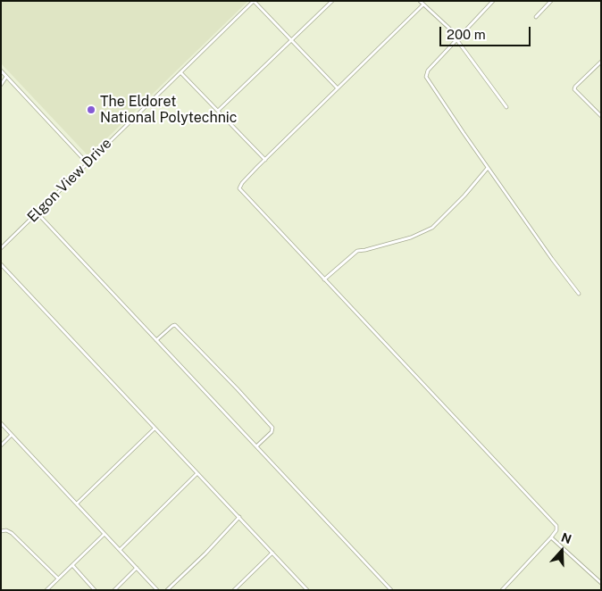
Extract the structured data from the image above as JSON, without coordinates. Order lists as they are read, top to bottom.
{
  "streets": {
    "street": ["Elgon View Drive"]
  },
  "places": ["The Eldoret National Polytechnic"],
  "scale_bar": "200 m",
  "north": "top"
}
